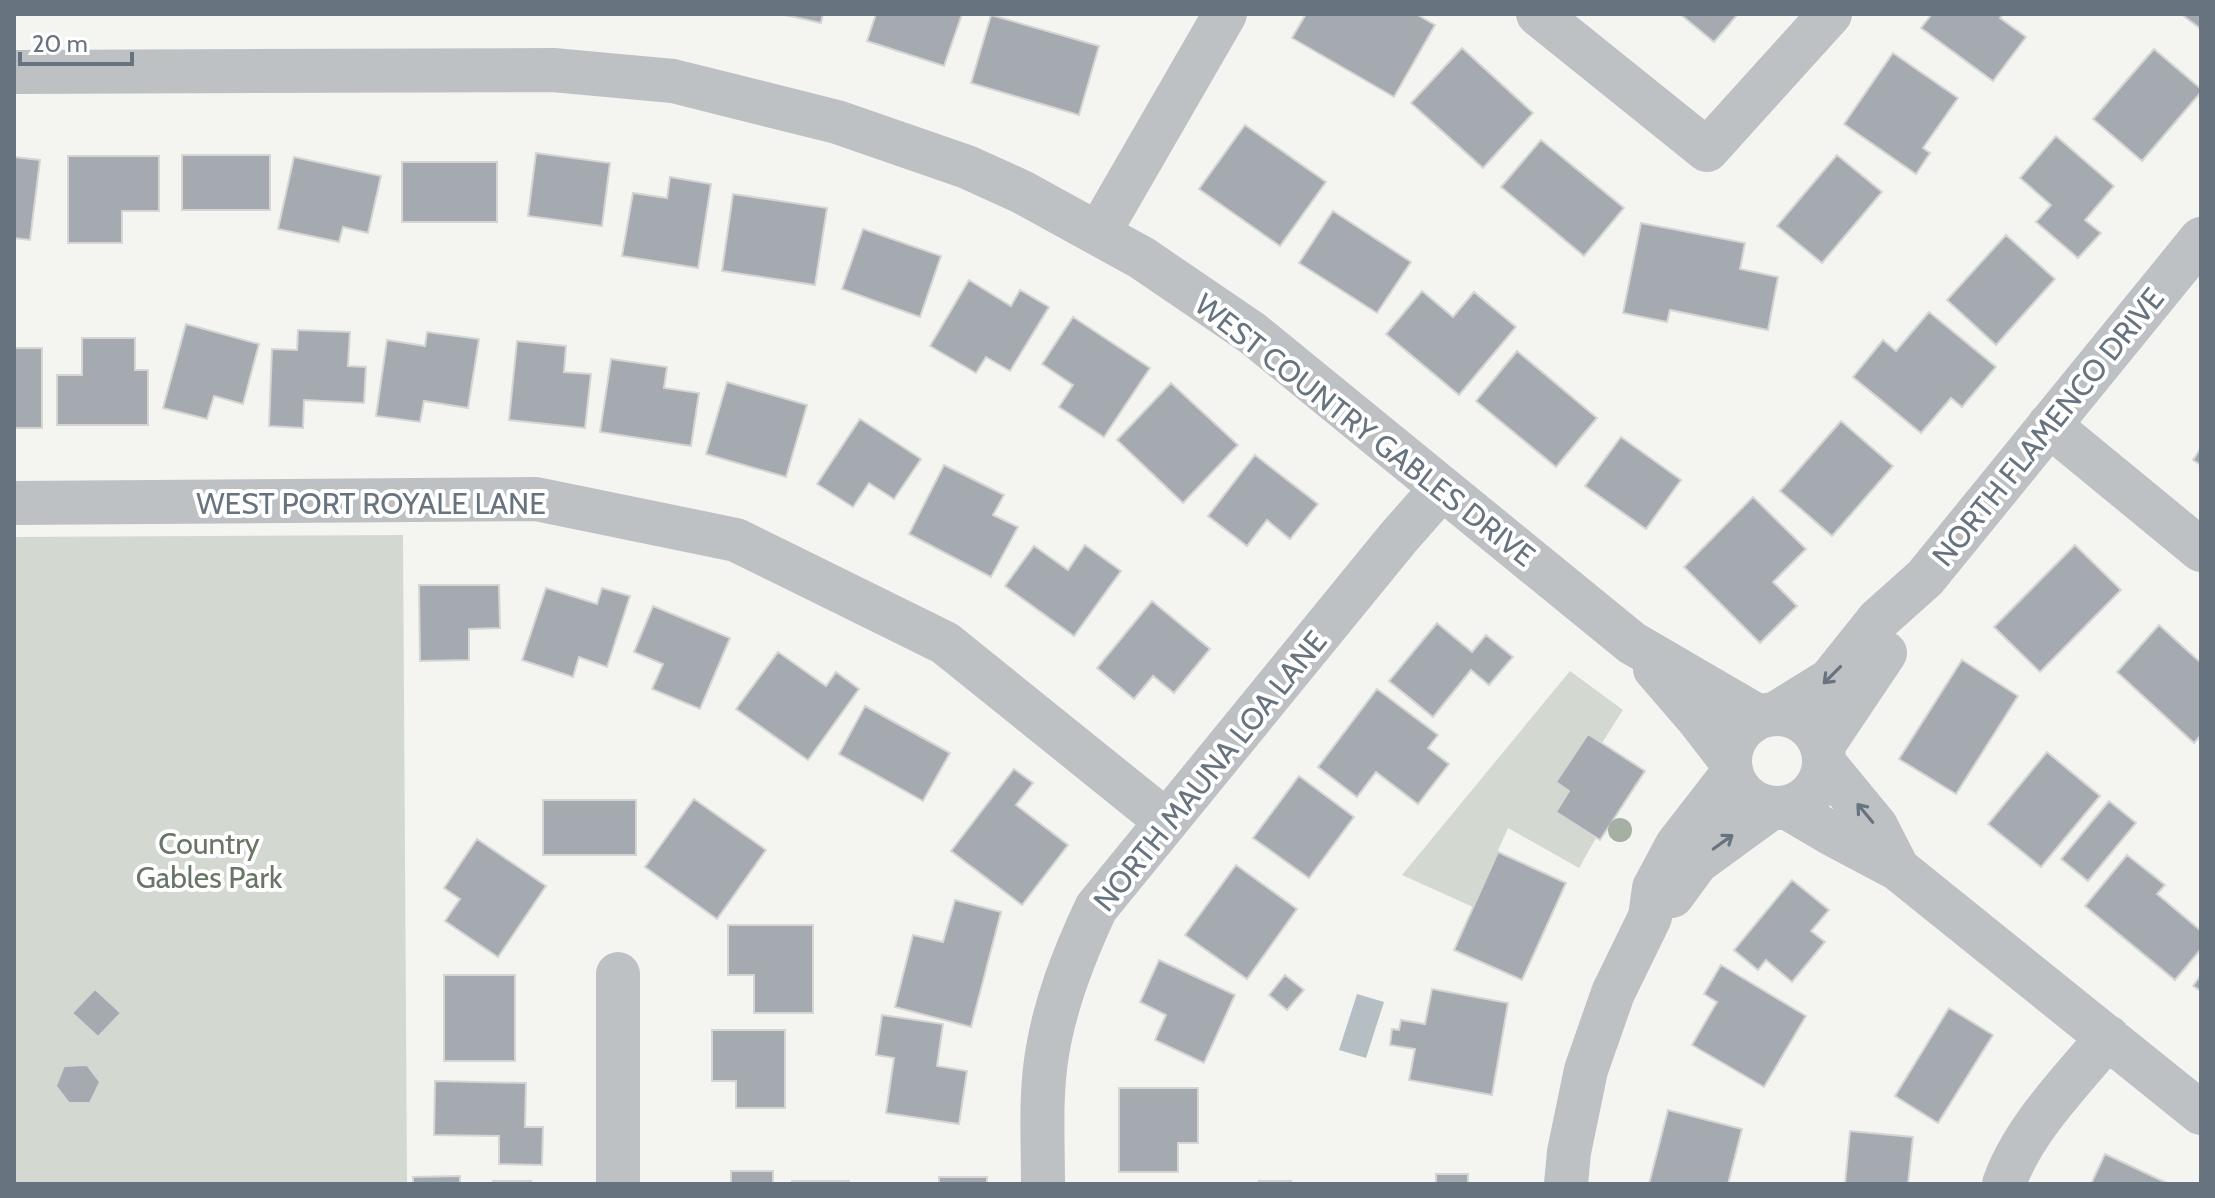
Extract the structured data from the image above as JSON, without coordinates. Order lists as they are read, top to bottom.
{
  "streets": {
    "street": [
      "NORTH FLAMENCO DRIVE",
      "WEST COUNTRY GABLES DRIVE",
      "WEST PORT ROYALE LANE",
      "NORTH MAUNA LOA LANE"
    ]
  },
  "crossings": [
    ["NORTH FLAMENCO DRIVE", "WEST COUNTRY GABLES DRIVE"],
    ["WEST COUNTRY GABLES DRIVE", "NORTH MAUNA LOA LANE"],
    ["WEST PORT ROYALE LANE", "NORTH MAUNA LOA LANE"]
  ],
  "parks": ["Country Gables Park"],
  "scale_bar": "20 m"
}
